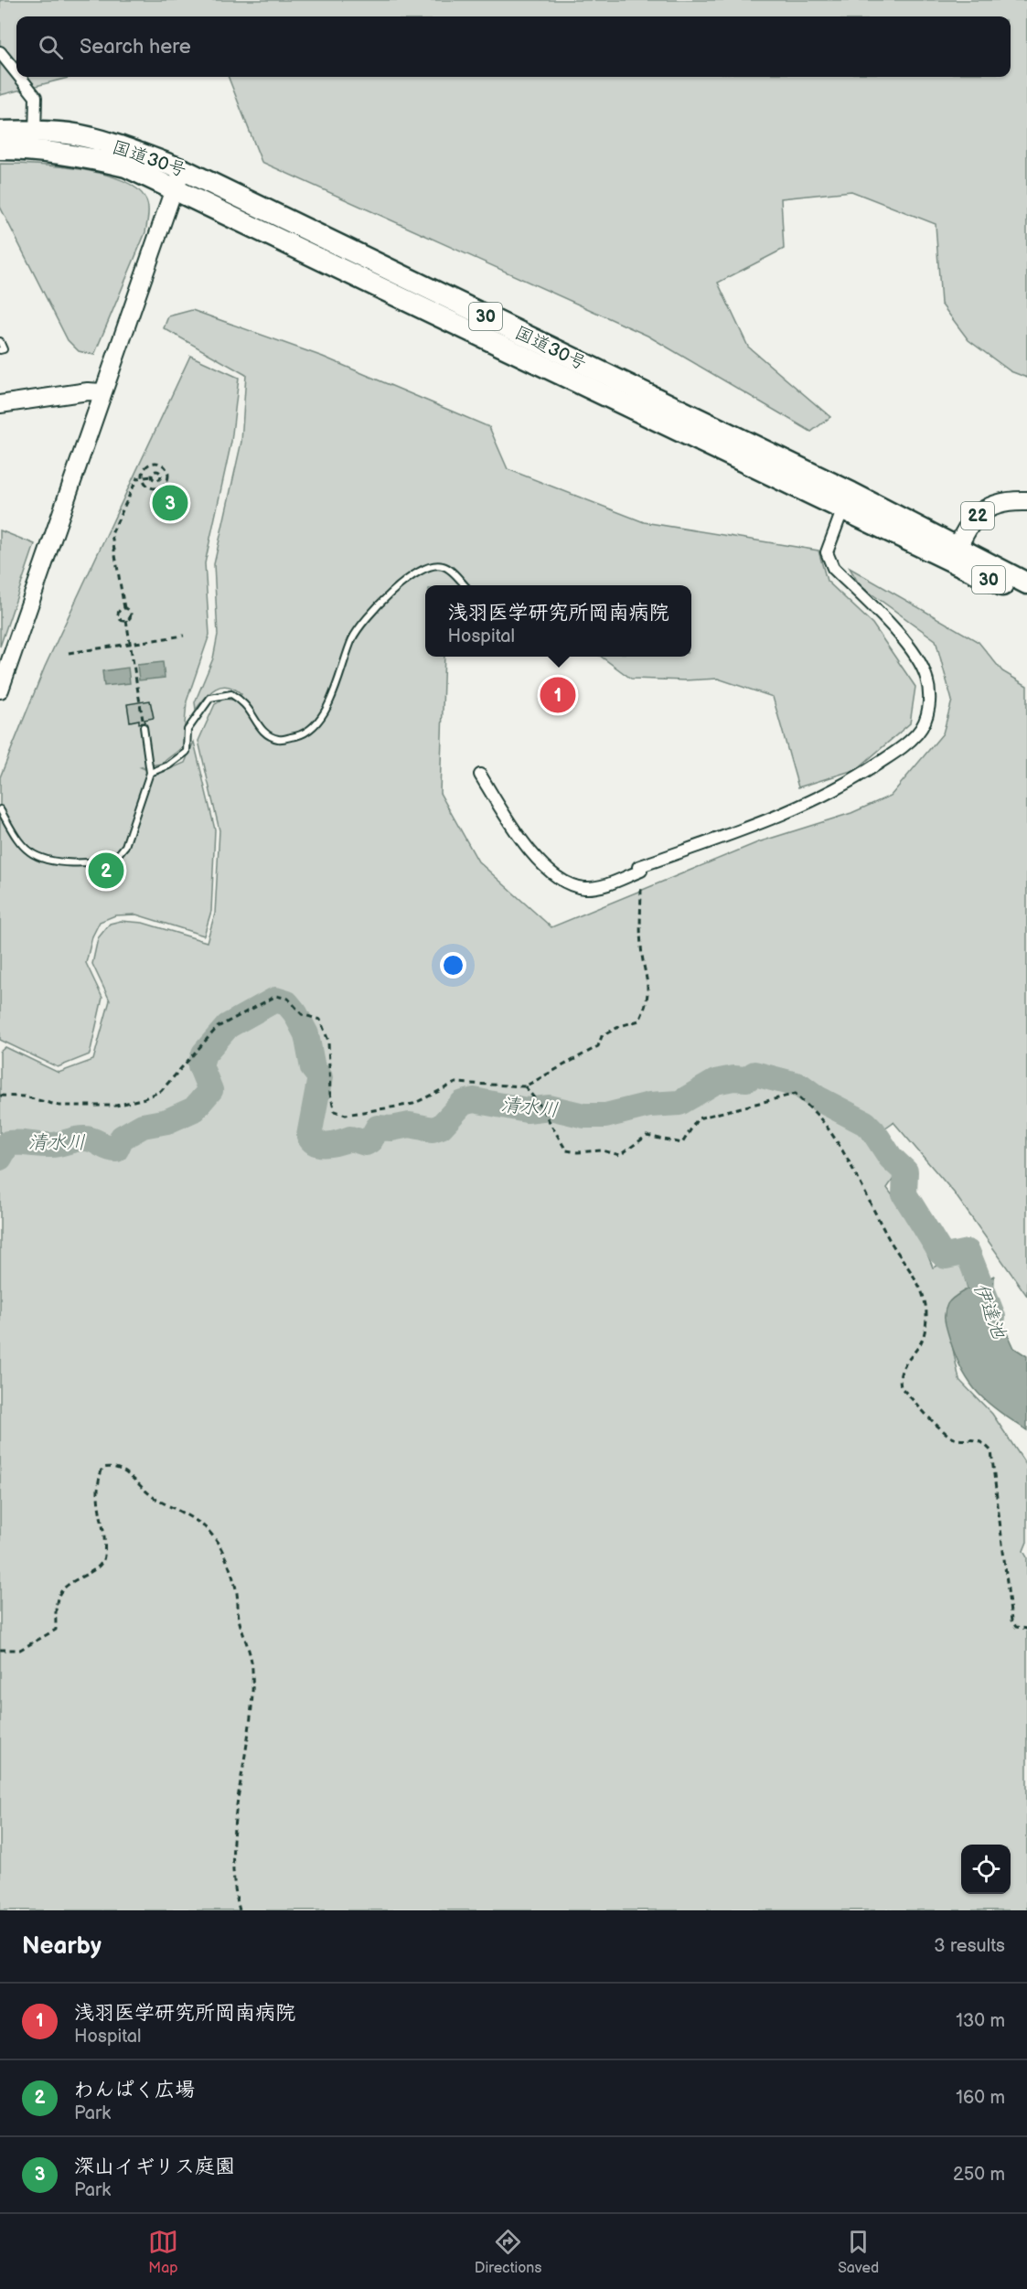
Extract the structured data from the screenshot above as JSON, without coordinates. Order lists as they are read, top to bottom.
{
  "streets": {
    "highway": ["国道30号", "30"],
    "main road": ["22"]
  },
  "crossings": [
    ["国道30号", "22"]
  ],
  "water": ["清水川", "伊達池"],
  "page": {
    "search": "Search here",
    "pins": ["3", "1", "2"],
    "popup": ["浅羽医学研究所岡南病院", "Hospital"],
    "heading": ["Nearby", "3 results"],
    "list": [
      {
        "mark": "1",
        "name": "浅羽医学研究所岡南病院",
        "note": "Hospital",
        "value": "130 m"
      },
      {
        "mark": "2",
        "name": "わんぱく広場",
        "note": "Park",
        "value": "160 m"
      },
      {
        "mark": "3",
        "name": "深山イギリス庭園",
        "note": "Park",
        "value": "250 m"
      }
    ],
    "nav": ["Map", "Directions", "Saved"]
  }
}
